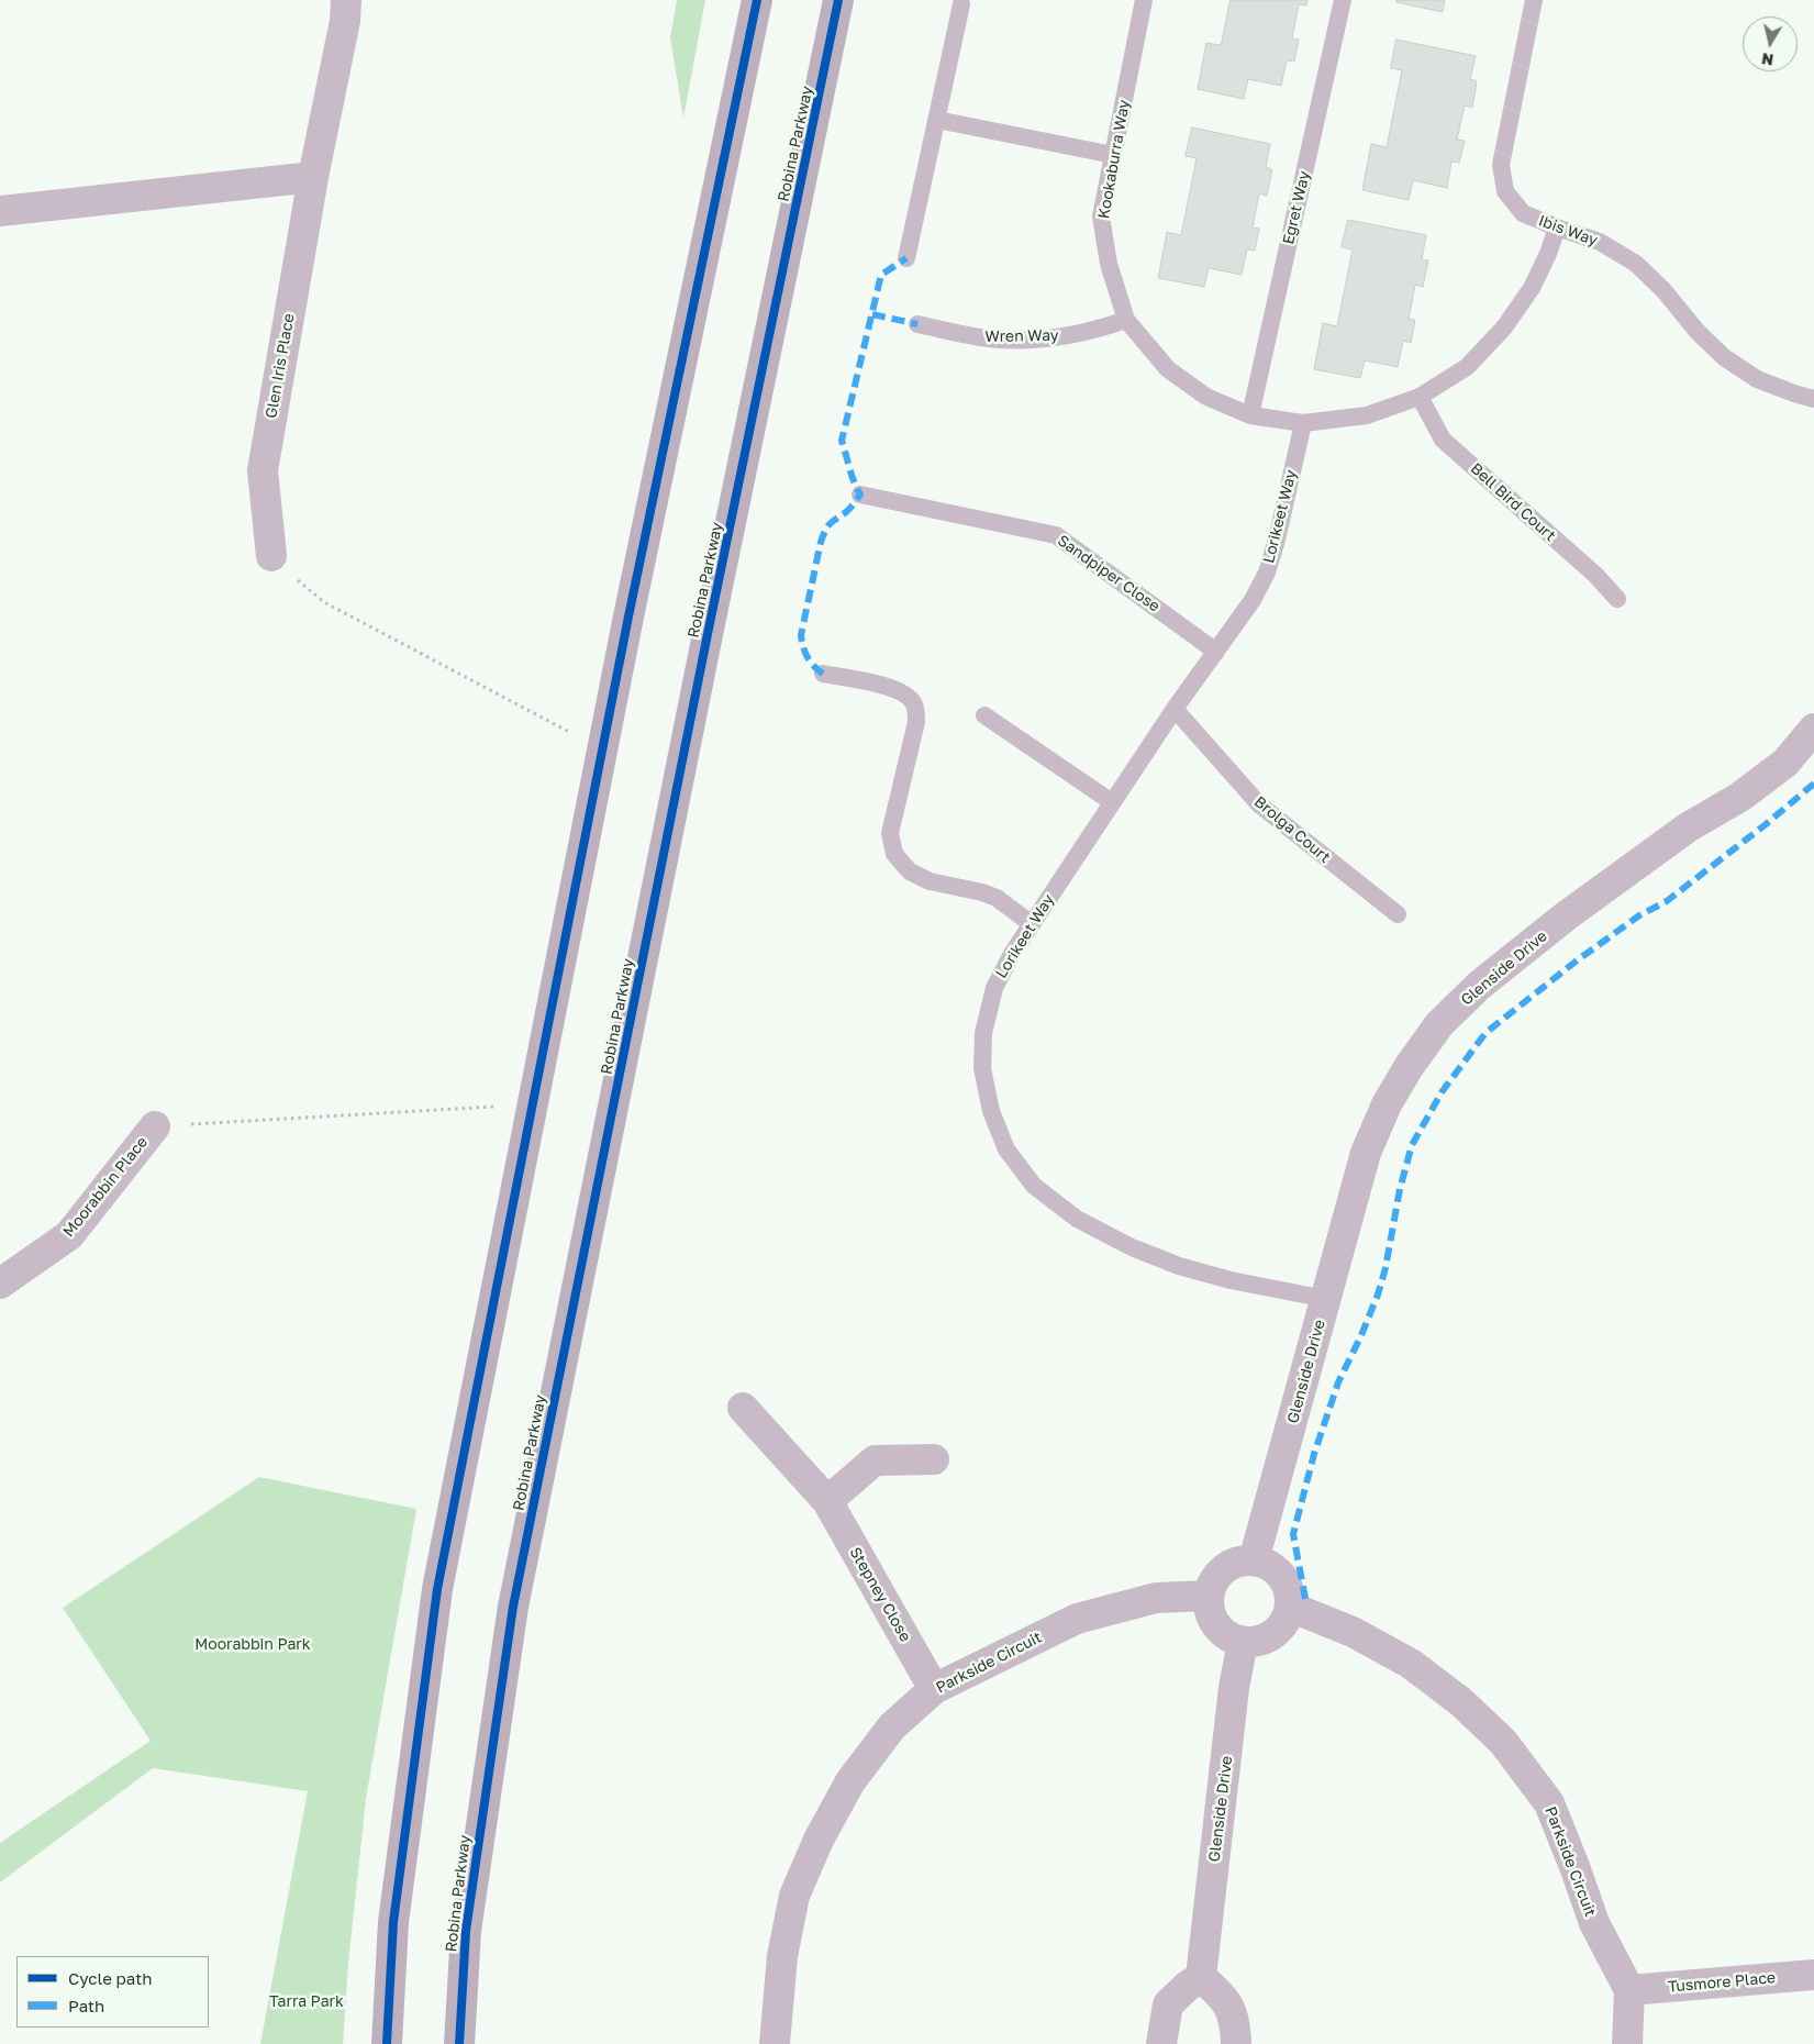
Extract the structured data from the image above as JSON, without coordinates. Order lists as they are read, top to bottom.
{
  "streets": {
    "main road": ["Robina Parkway"],
    "street": [
      "Glen Iris Place",
      "Glenside Drive",
      "Moorabbin Place",
      "Stepney Close",
      "Parkside Circuit",
      "Tusmore Place"
    ],
    "lane": [
      "Kookaburra Way",
      "Egret Way",
      "Ibis Way",
      "Wren Way",
      "Bell Bird Court",
      "Lorikeet Way",
      "Sandpiper Close",
      "Brolga Court"
    ]
  },
  "crossings": [
    ["Kookaburra Way", "Egret Way"],
    ["Kookaburra Way", "Ibis Way"],
    ["Kookaburra Way", "Wren Way"],
    ["Kookaburra Way", "Bell Bird Court"],
    ["Kookaburra Way", "Lorikeet Way"],
    ["Lorikeet Way", "Sandpiper Close"],
    ["Lorikeet Way", "Brolga Court"],
    ["Lorikeet Way", "Glenside Drive"],
    ["Glenside Drive", "Parkside Circuit"],
    ["Stepney Close", "Parkside Circuit"],
    ["Parkside Circuit", "Tusmore Place"]
  ],
  "parks": ["Moorabbin Park", "Tarra Park"],
  "legend": ["Cycle path", "Path"],
  "north": "bottom"
}
